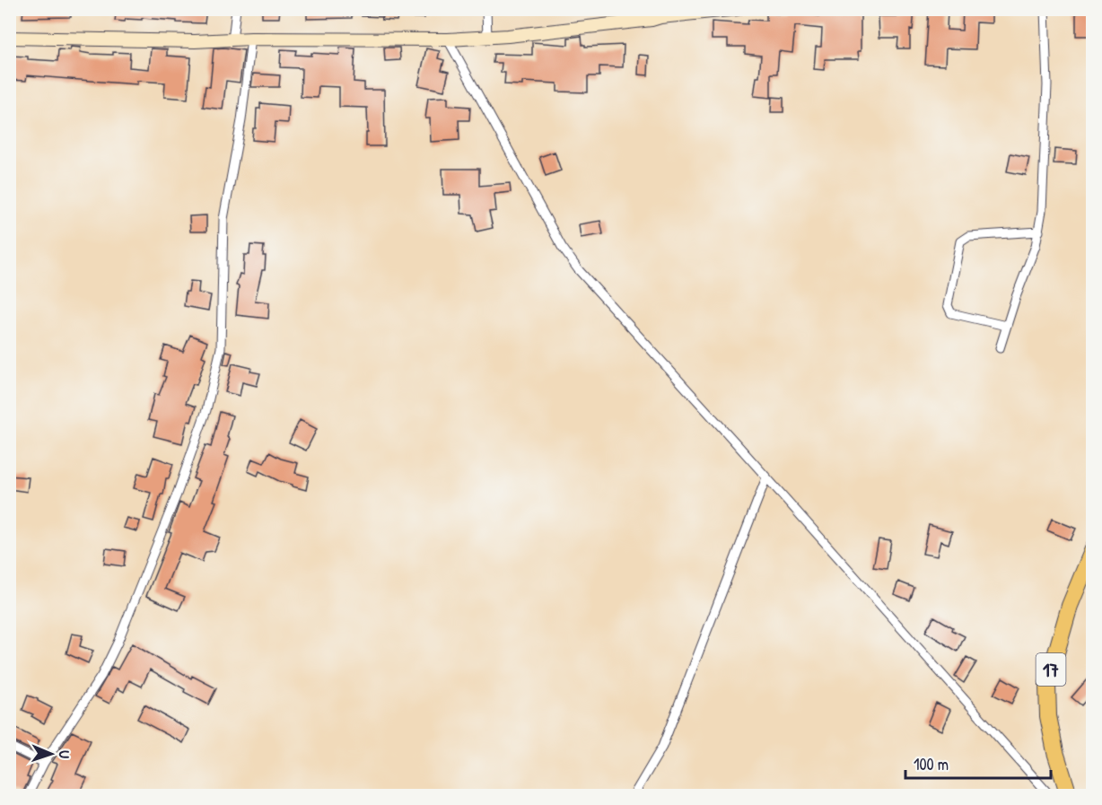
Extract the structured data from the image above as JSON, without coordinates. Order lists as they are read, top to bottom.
{
  "streets": {
    "highway": ["17"]
  },
  "scale_bar": "100 m",
  "north": "right"
}
